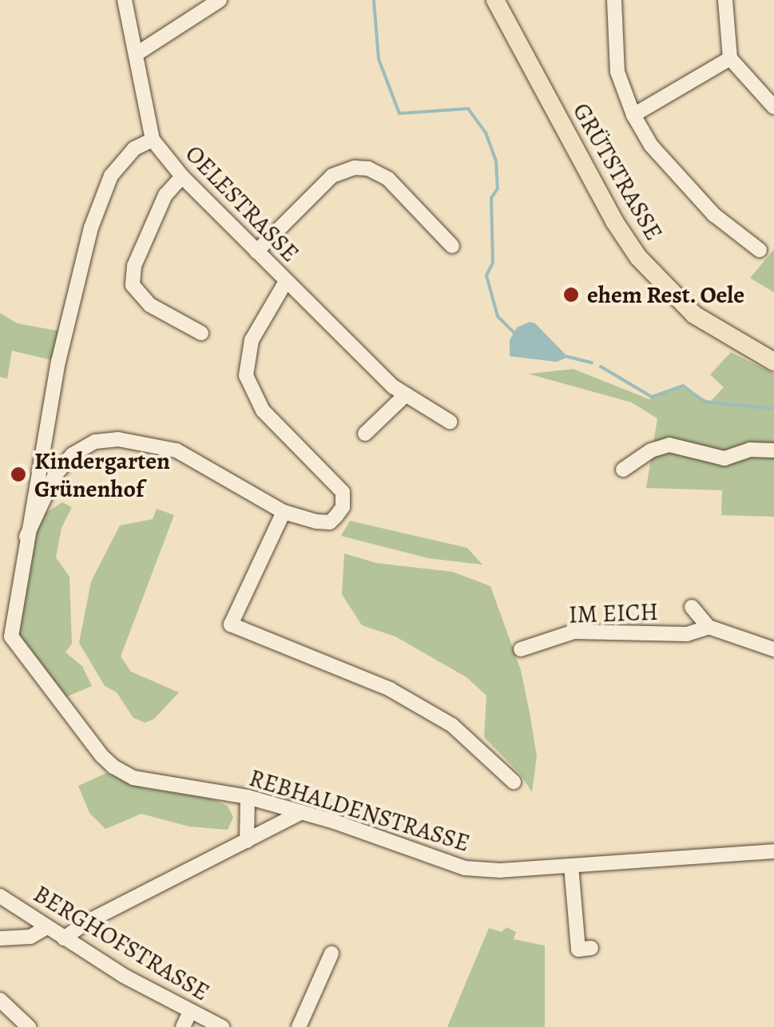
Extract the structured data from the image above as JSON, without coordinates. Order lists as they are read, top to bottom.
{
  "streets": {
    "main road": ["GRÜTSTRASSE"],
    "street": [
      "OELESTRASSE",
      "IM EICH",
      "REBHALDENSTRASSE",
      "BERGHOFSTRASSE"
    ]
  },
  "places": ["ehem Rest. Oele", "Kindergarten Grünenhof"]
}
